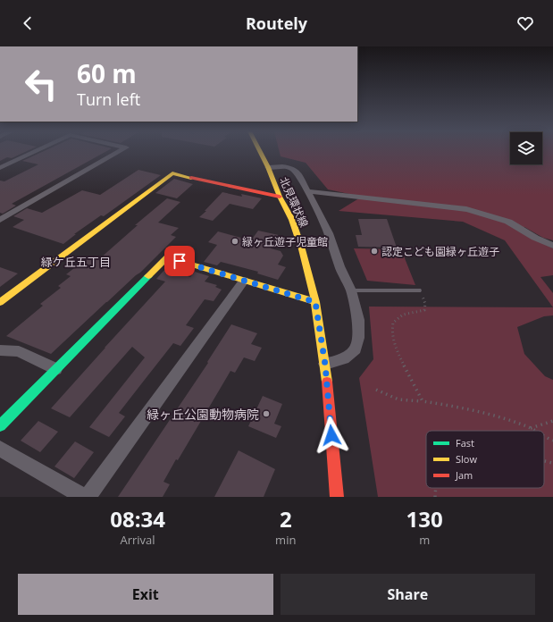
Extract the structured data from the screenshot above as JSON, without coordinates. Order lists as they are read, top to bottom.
{
  "streets": {
    "street": ["北見環状線"]
  },
  "districts": ["緑ケ丘五丁目"],
  "places": ["緑ヶ丘遊子児童館", "認定こども園緑ヶ丘遊子", "緑ヶ丘公園動物病院"],
  "legend": ["Fast", "Slow", "Jam"],
  "page": {
    "header": "Routely",
    "turn": ["60 m", "Turn left"],
    "eta": [
      "08:34",
      "Arrival",
      "2",
      "min",
      "130",
      "m"
    ],
    "buttons": ["Exit", "Share"]
  }
}
